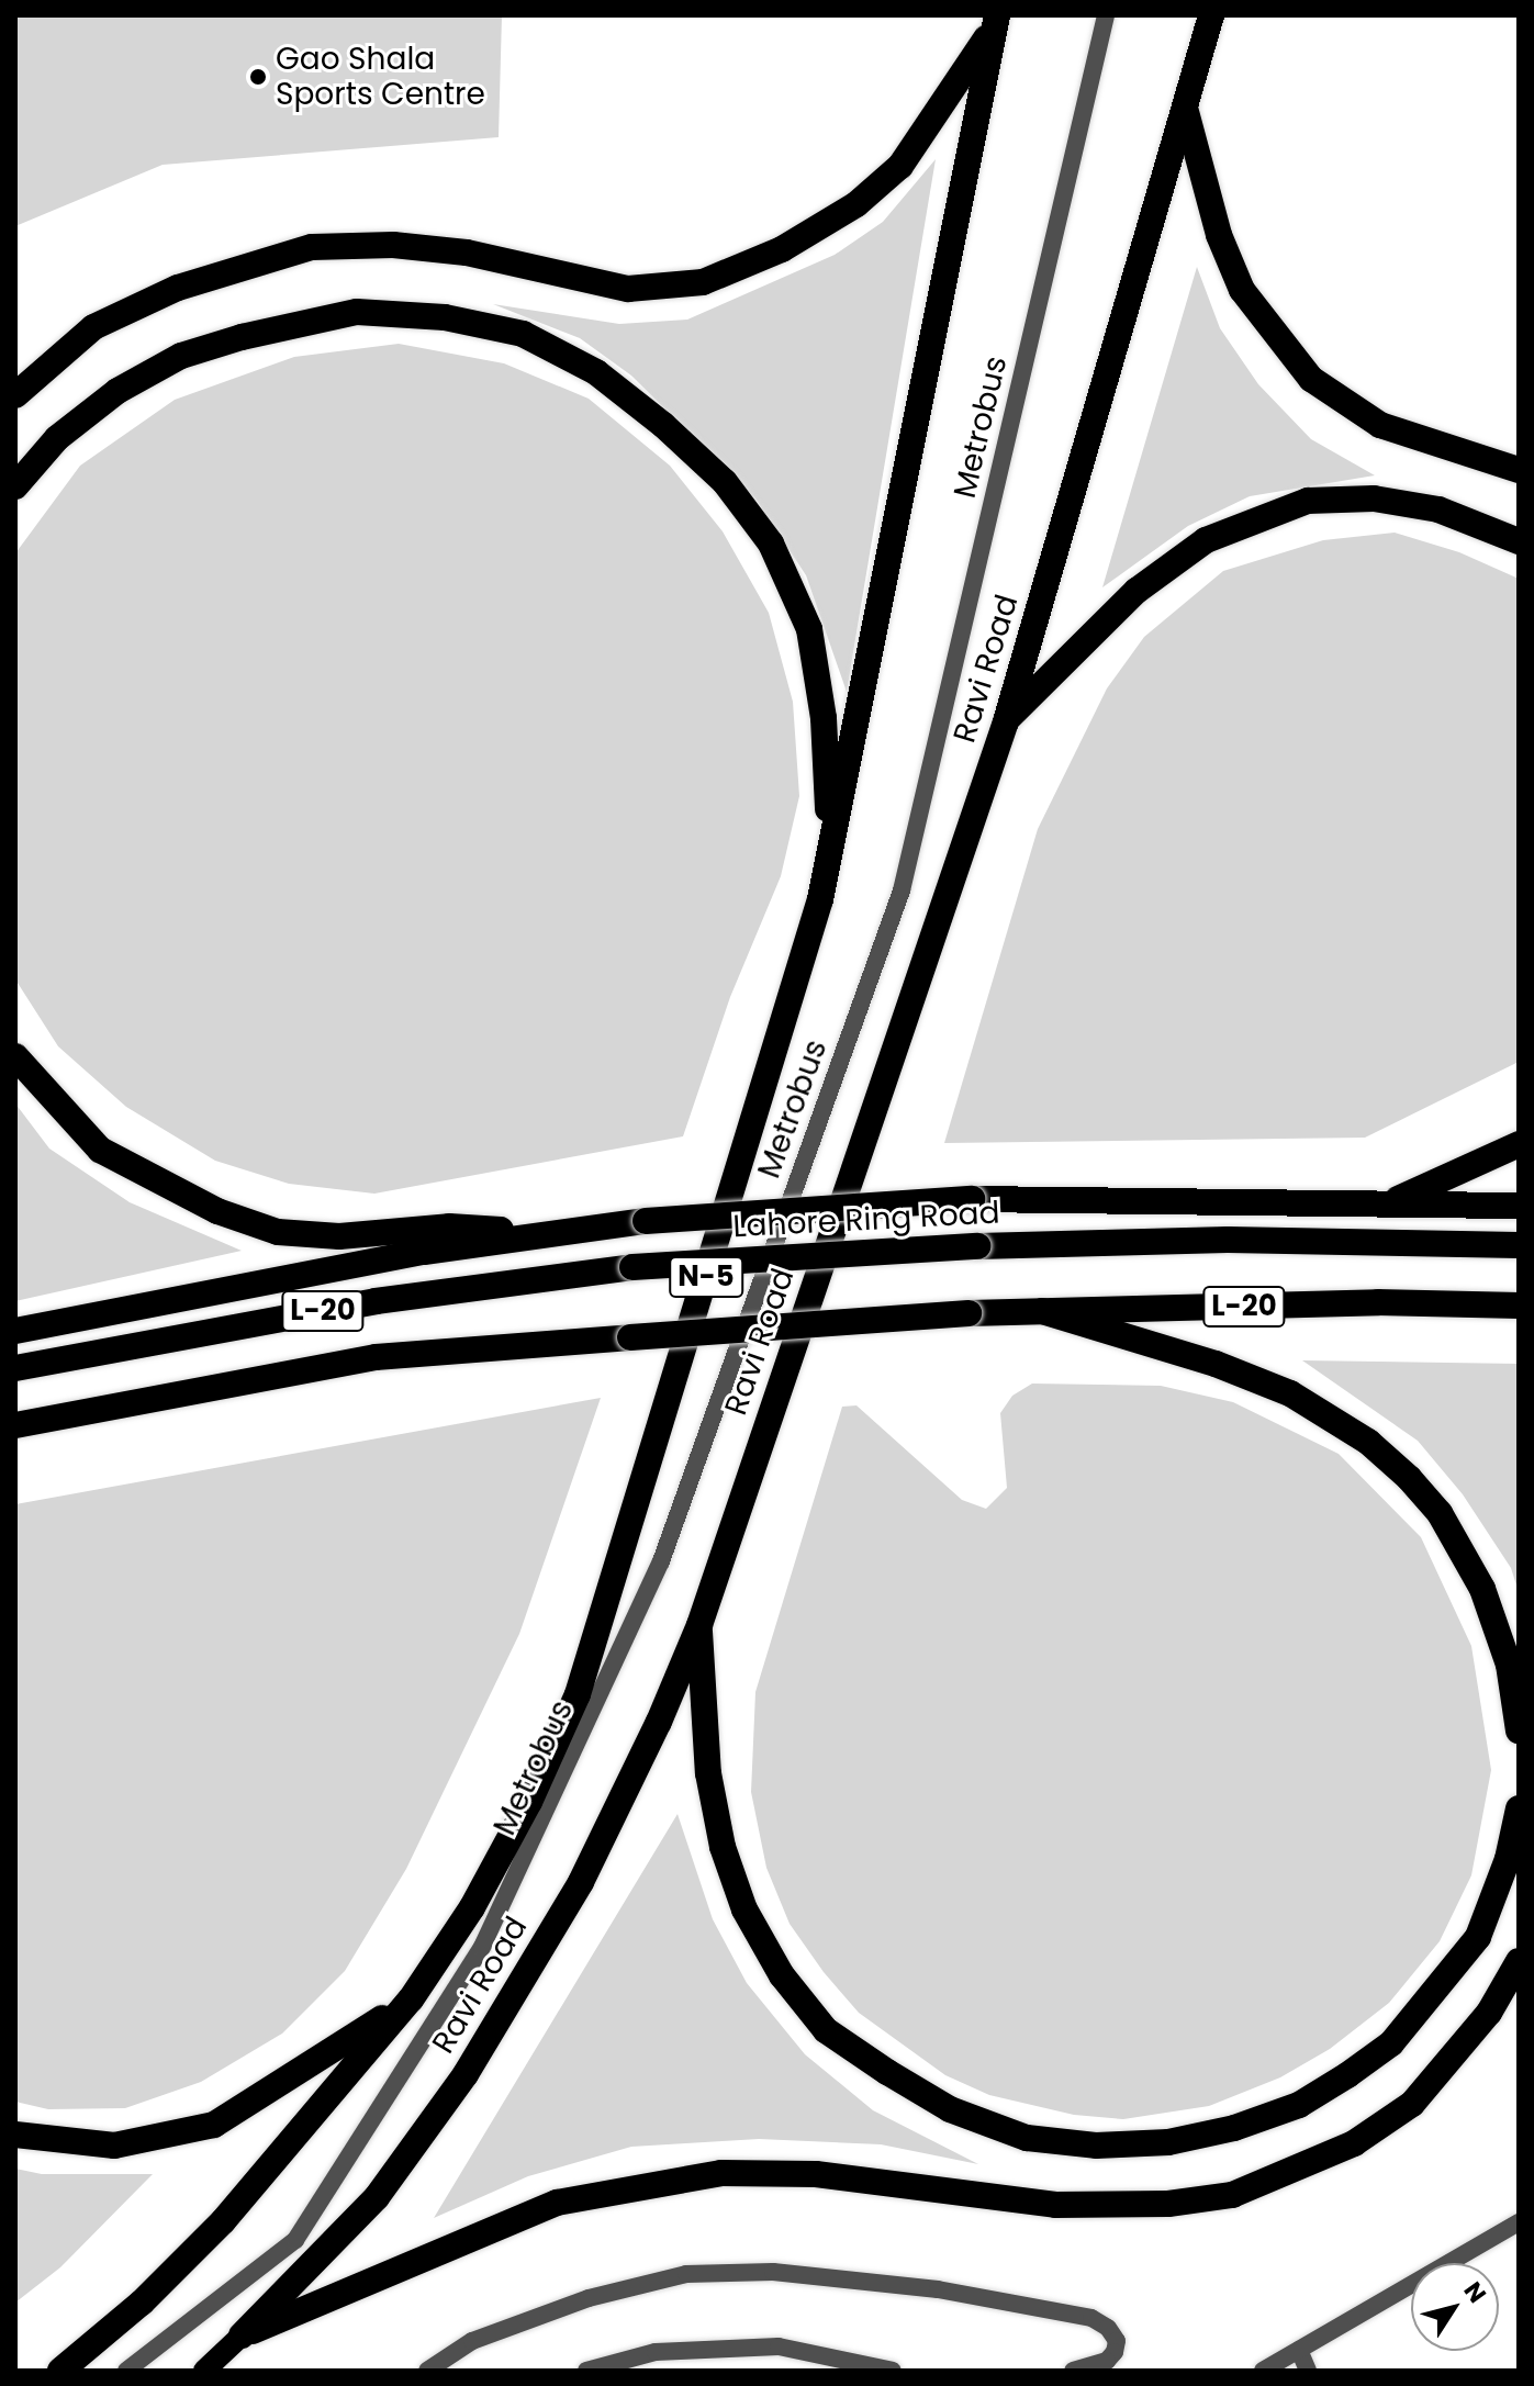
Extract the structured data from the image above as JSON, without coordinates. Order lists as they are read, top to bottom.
{
  "streets": {
    "highway": [
      "Ravi Road",
      "Lahore Ring Road",
      "N-5",
      "L-20"
    ],
    "street": ["Metrobus"]
  },
  "places": ["Gao Shala Sports Centre"],
  "north": "top right"
}
